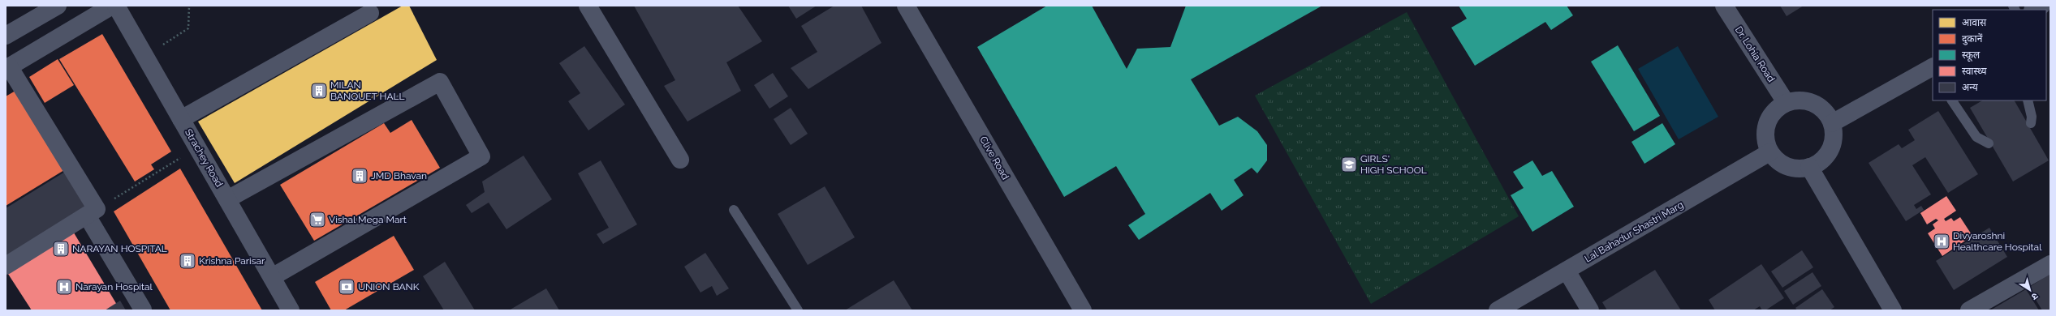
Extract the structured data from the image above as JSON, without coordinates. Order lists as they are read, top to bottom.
{
  "streets": {
    "street": [
      "Dr. Lohia Road",
      "Strachey Road",
      "Clive Road",
      "Lal Bahadur Shastri Marg"
    ]
  },
  "crossings": [
    ["Dr. Lohia Road", "Lal Bahadur Shastri Marg"]
  ],
  "places": {
    "building": [
      "MILAN BANQUET HALL",
      "JMD Bhavan",
      "NARAYAN HOSPITAL",
      "Krishna Parisar"
    ],
    "school or university": ["GIRLS' HIGH SCHOOL"],
    "supermarket": ["Vishal Mega Mart"],
    "hospital": ["Divyaroshni Healthcare Hospital", "Narayan Hospital"],
    "bank": ["UNION BANK"]
  },
  "legend": [
    "आवास",
    "दुकानें",
    "स्कूल",
    "स्वास्थ्य",
    "अन्य"
  ],
  "north": "bottom right"
}
